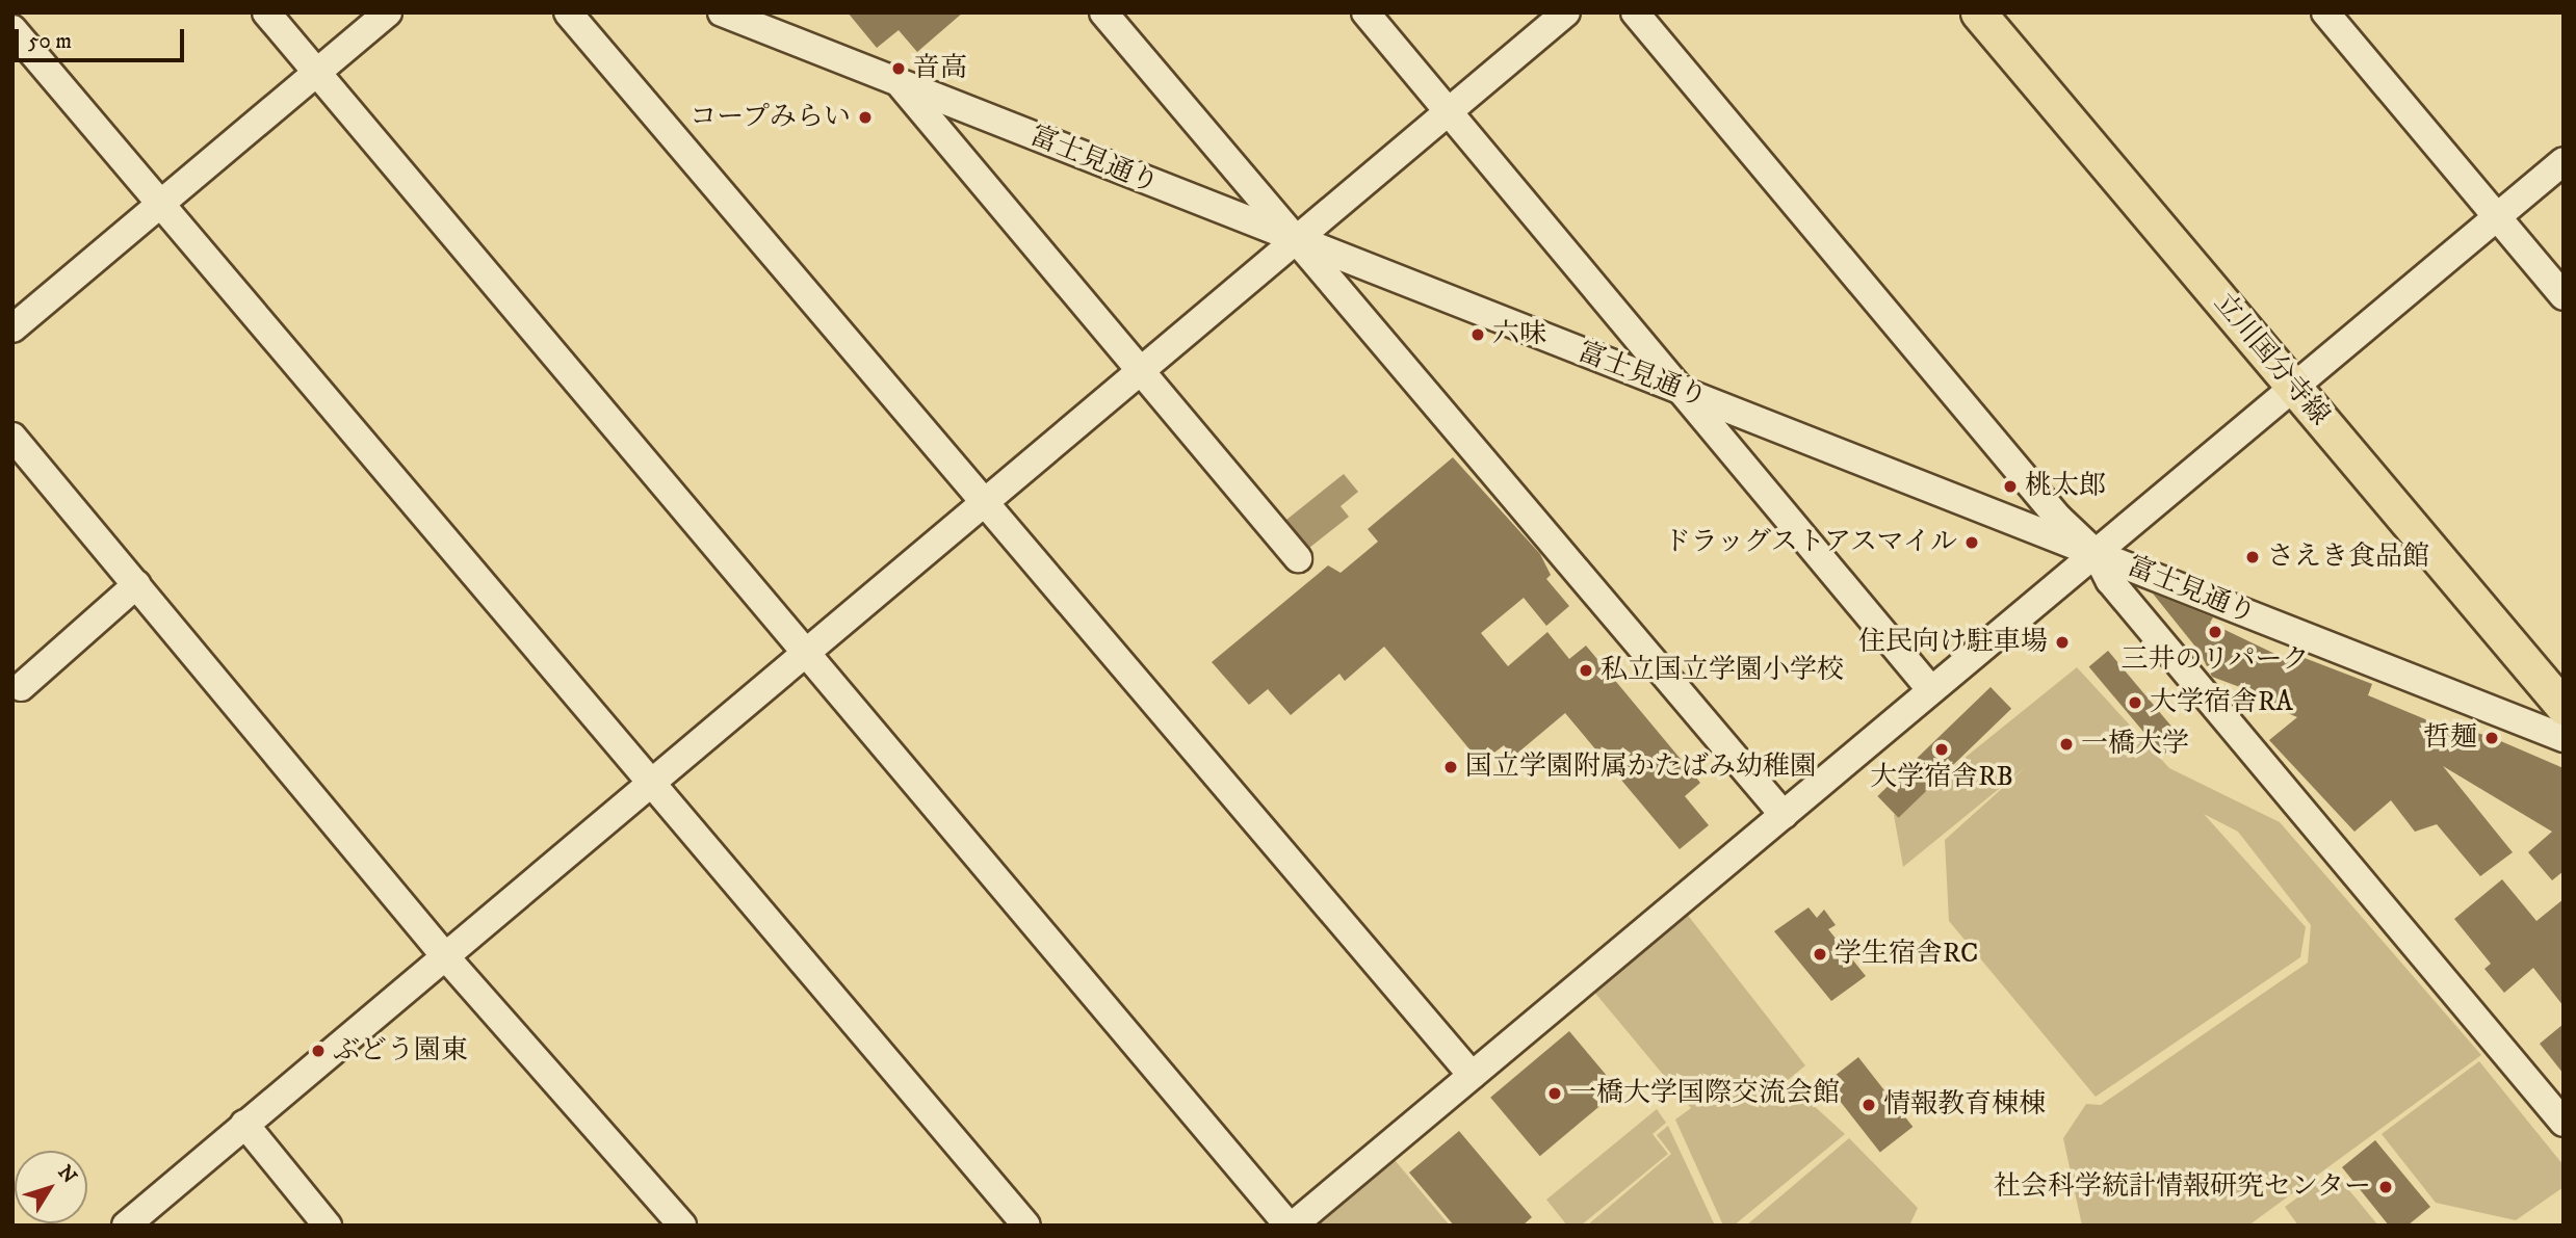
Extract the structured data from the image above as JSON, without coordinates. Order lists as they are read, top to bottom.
{
  "streets": {
    "main road": ["立川国分寺線"],
    "street": ["富士見通り"]
  },
  "places": [
    "音高",
    "コープみらい",
    "六味",
    "桃太郎",
    "ドラッグストアスマイル",
    "さえき食品館",
    "三井のリパーク",
    "住民向け駐車場",
    "私立国立学園小学校",
    "大学宿舎RA",
    "哲麺",
    "一橋大学",
    "大学宿舎RB",
    "国立学園附属かたばみ幼稚園",
    "学生宿舎RC",
    "ぶどう園東",
    "一橋大学国際交流会館",
    "情報教育棟棟",
    "社会科学統計情報研究センター"
  ],
  "scale_bar": "50 m",
  "north": "top right"
}
